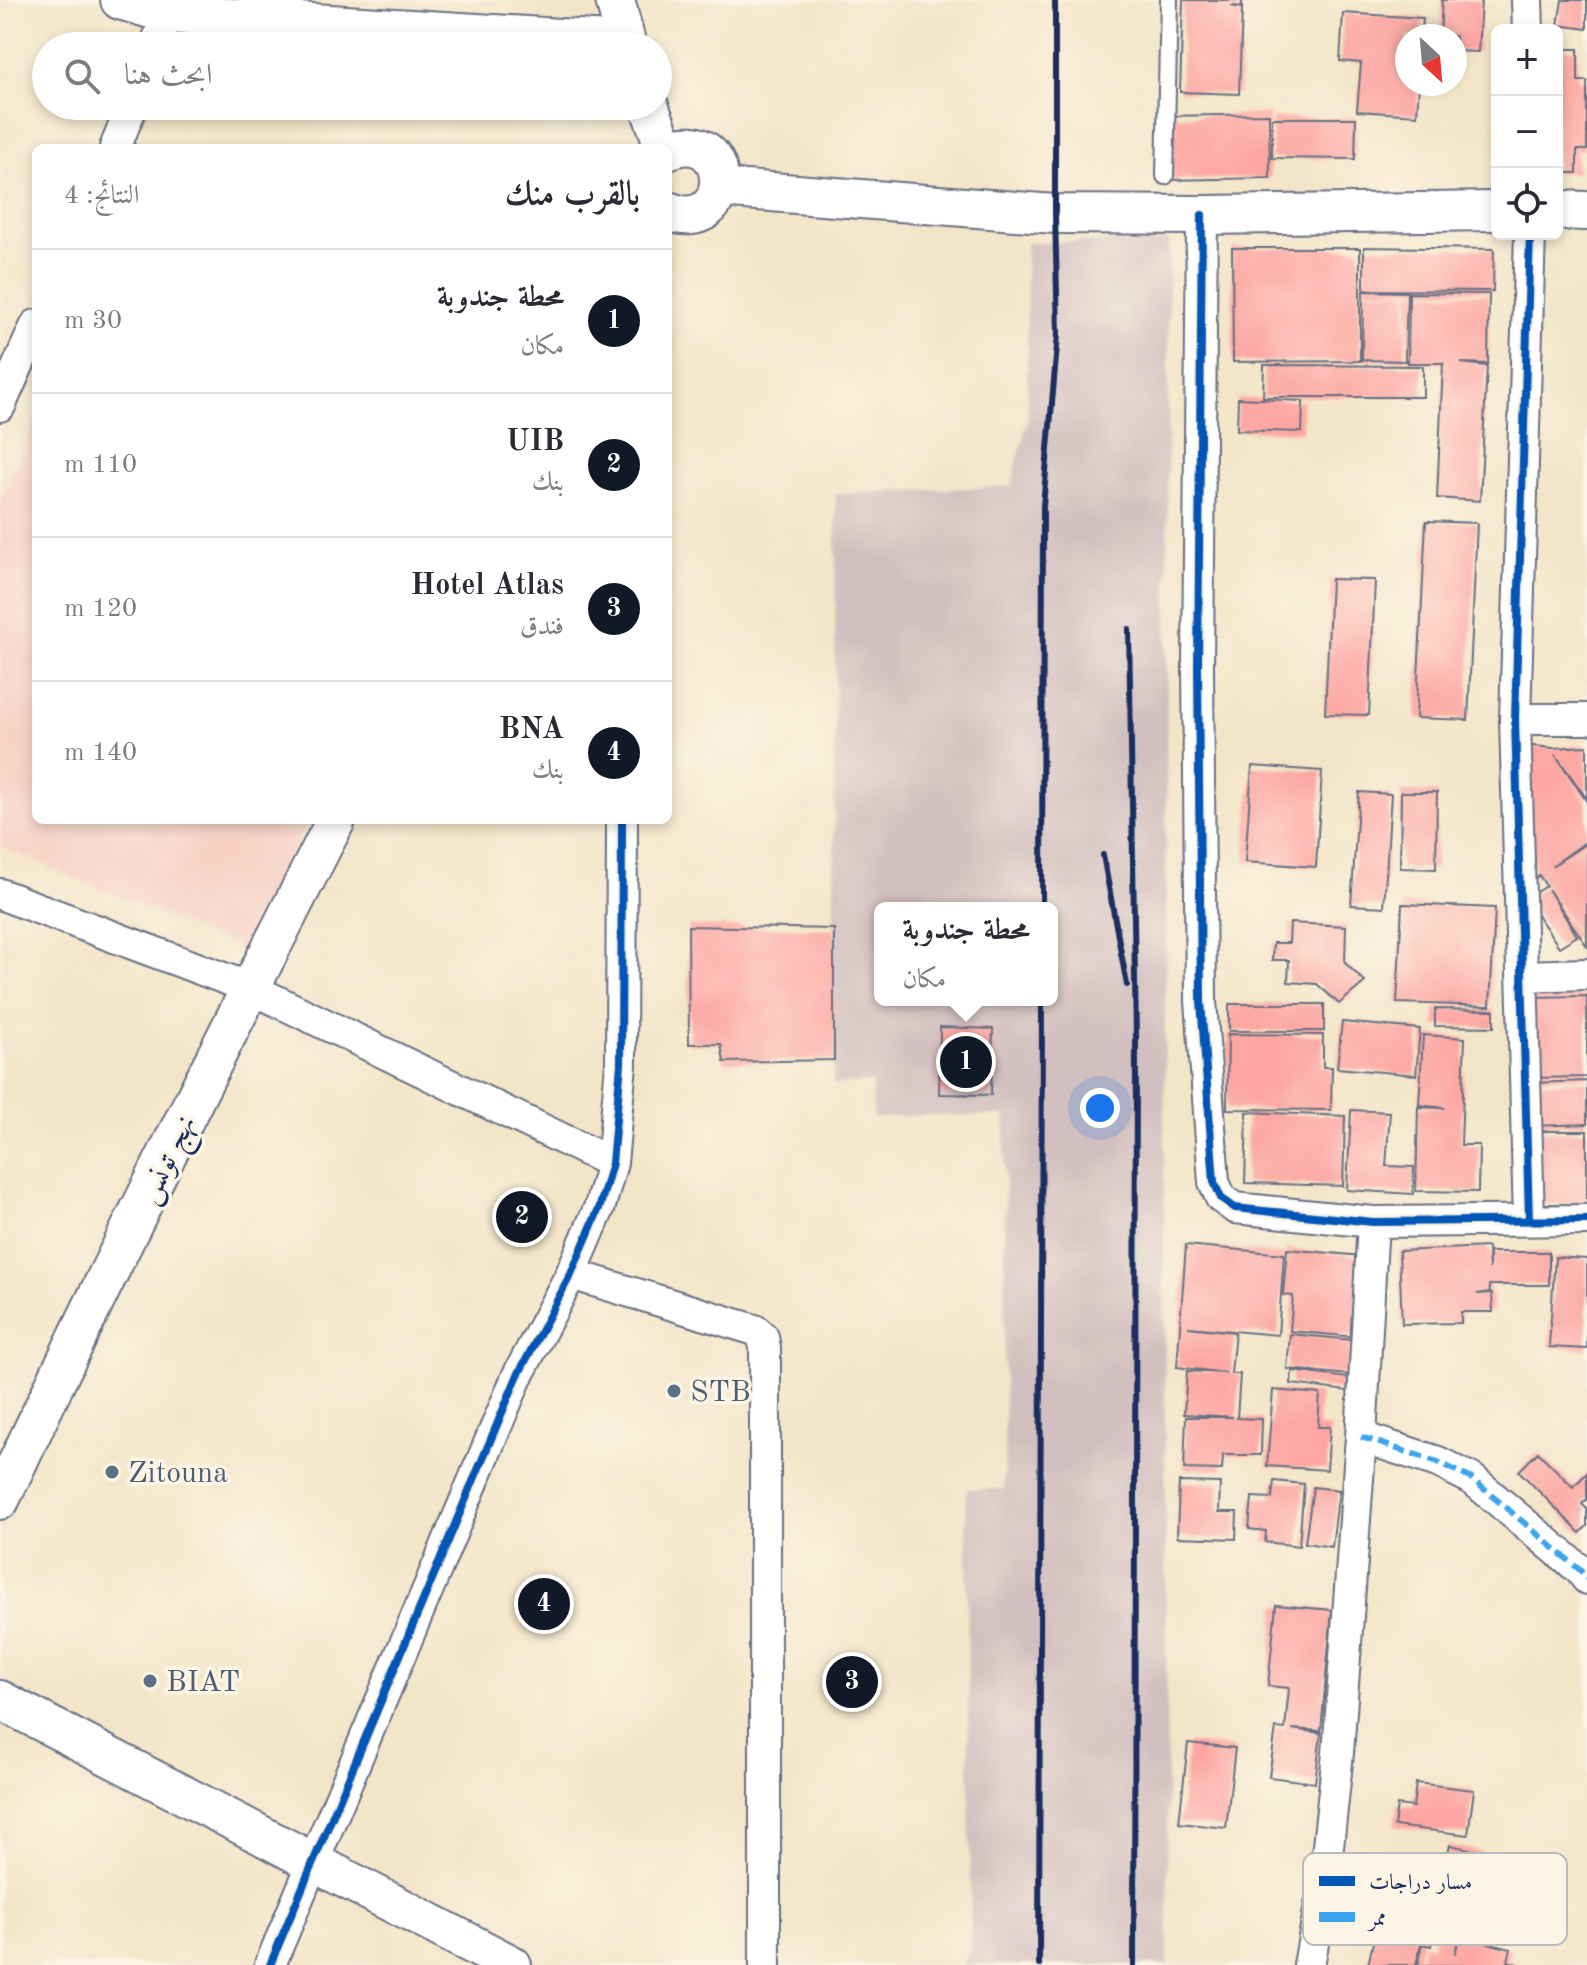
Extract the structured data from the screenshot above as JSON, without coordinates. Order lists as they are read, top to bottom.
{
  "streets": {
    "street": ["نهج تونس"]
  },
  "places": ["STB", "Zitouna", "BIAT"],
  "legend": ["مسار دراجات", "ممر"],
  "north": "bottom right",
  "page": {
    "map_buttons": ["+", "−"],
    "search": "ابحث هنا",
    "heading": ["بالقرب منك", "النتائج: 4"],
    "list": [
      {
        "mark": "1",
        "name": "محطة جندوبة",
        "note": "مكان",
        "value": "30 m"
      },
      {
        "mark": "2",
        "name": "UIB",
        "note": "بنك",
        "value": "110 m"
      },
      {
        "mark": "3",
        "name": "Hotel Atlas",
        "note": "فندق",
        "value": "120 m"
      },
      {
        "mark": "4",
        "name": "BNA",
        "note": "بنك",
        "value": "140 m"
      }
    ],
    "popup": ["محطة جندوبة", "مكان"],
    "pins": [
      "1",
      "2",
      "4",
      "3"
    ]
  }
}
